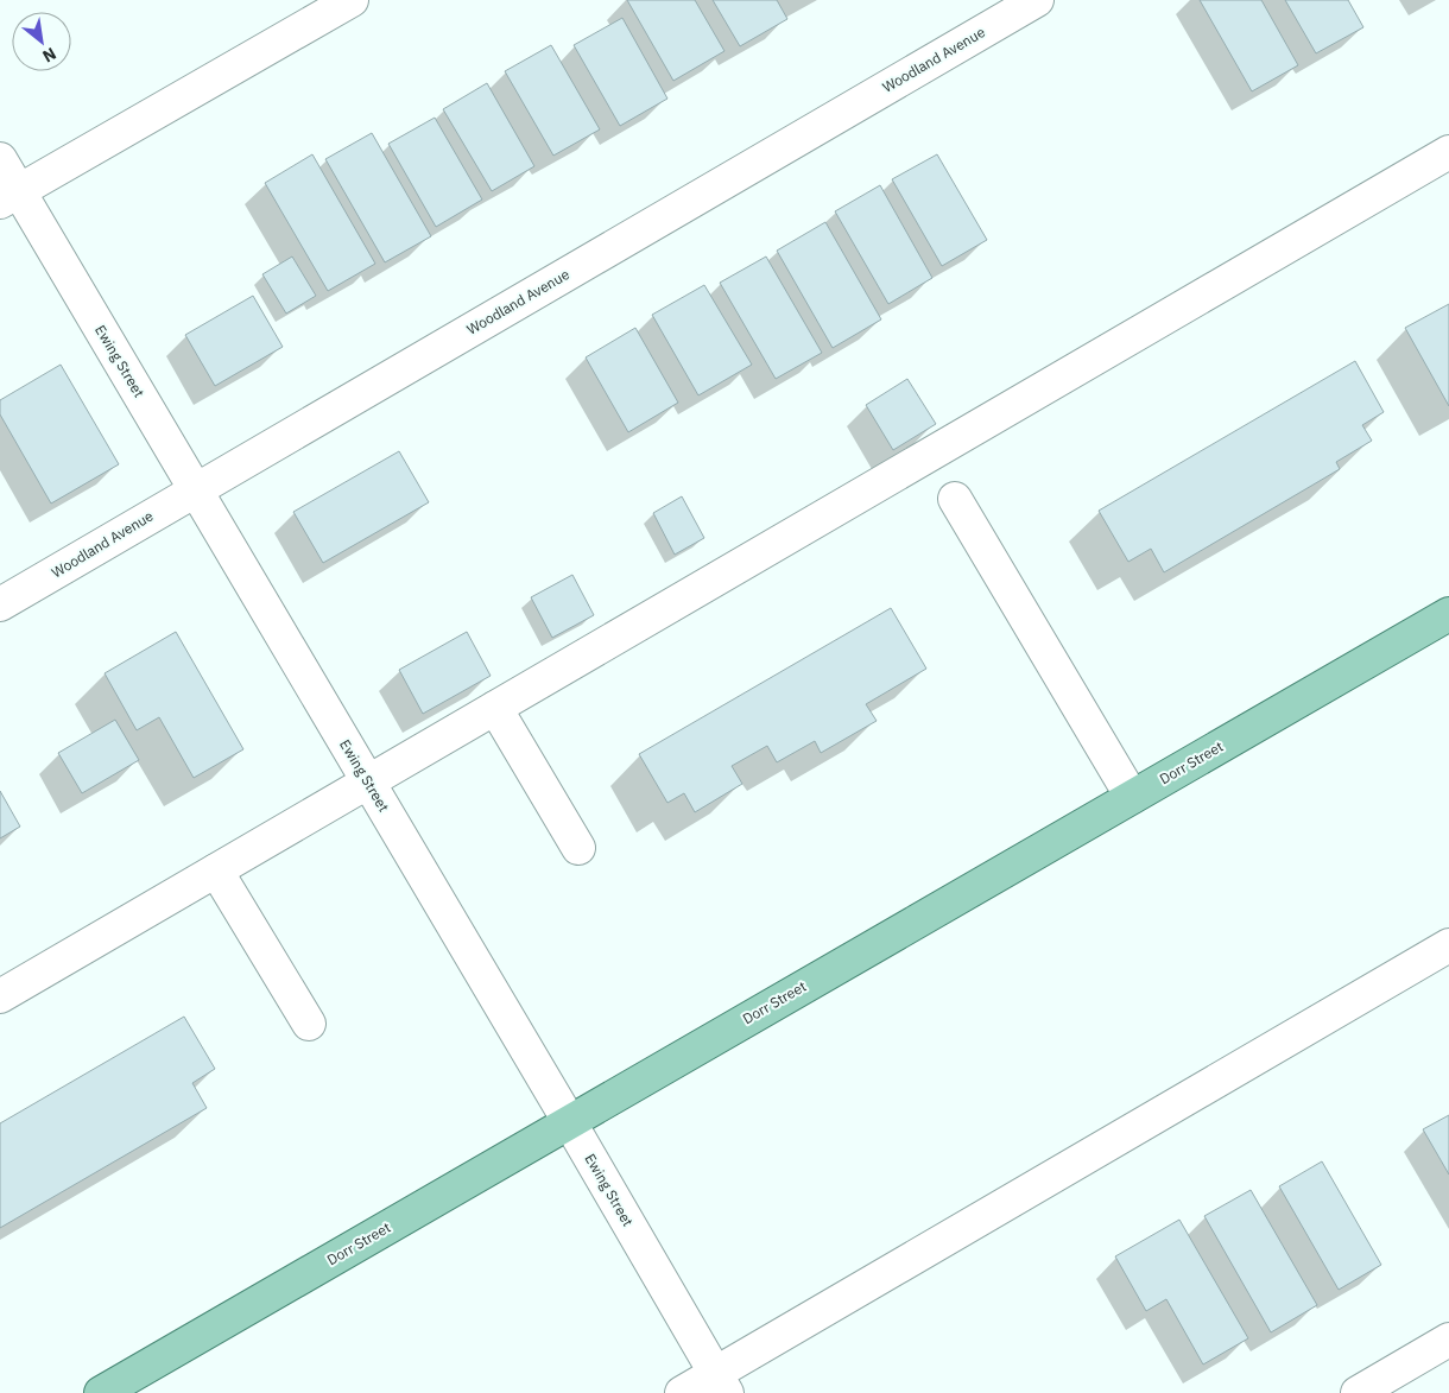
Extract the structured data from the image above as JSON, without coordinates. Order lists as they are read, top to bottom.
{
  "streets": {
    "main road": ["Dorr Street"],
    "street": ["Woodland Avenue", "Ewing Street"]
  },
  "crossings": [
    ["Woodland Avenue", "Ewing Street"],
    ["Ewing Street", "Dorr Street"]
  ],
  "north": "bottom right"
}
